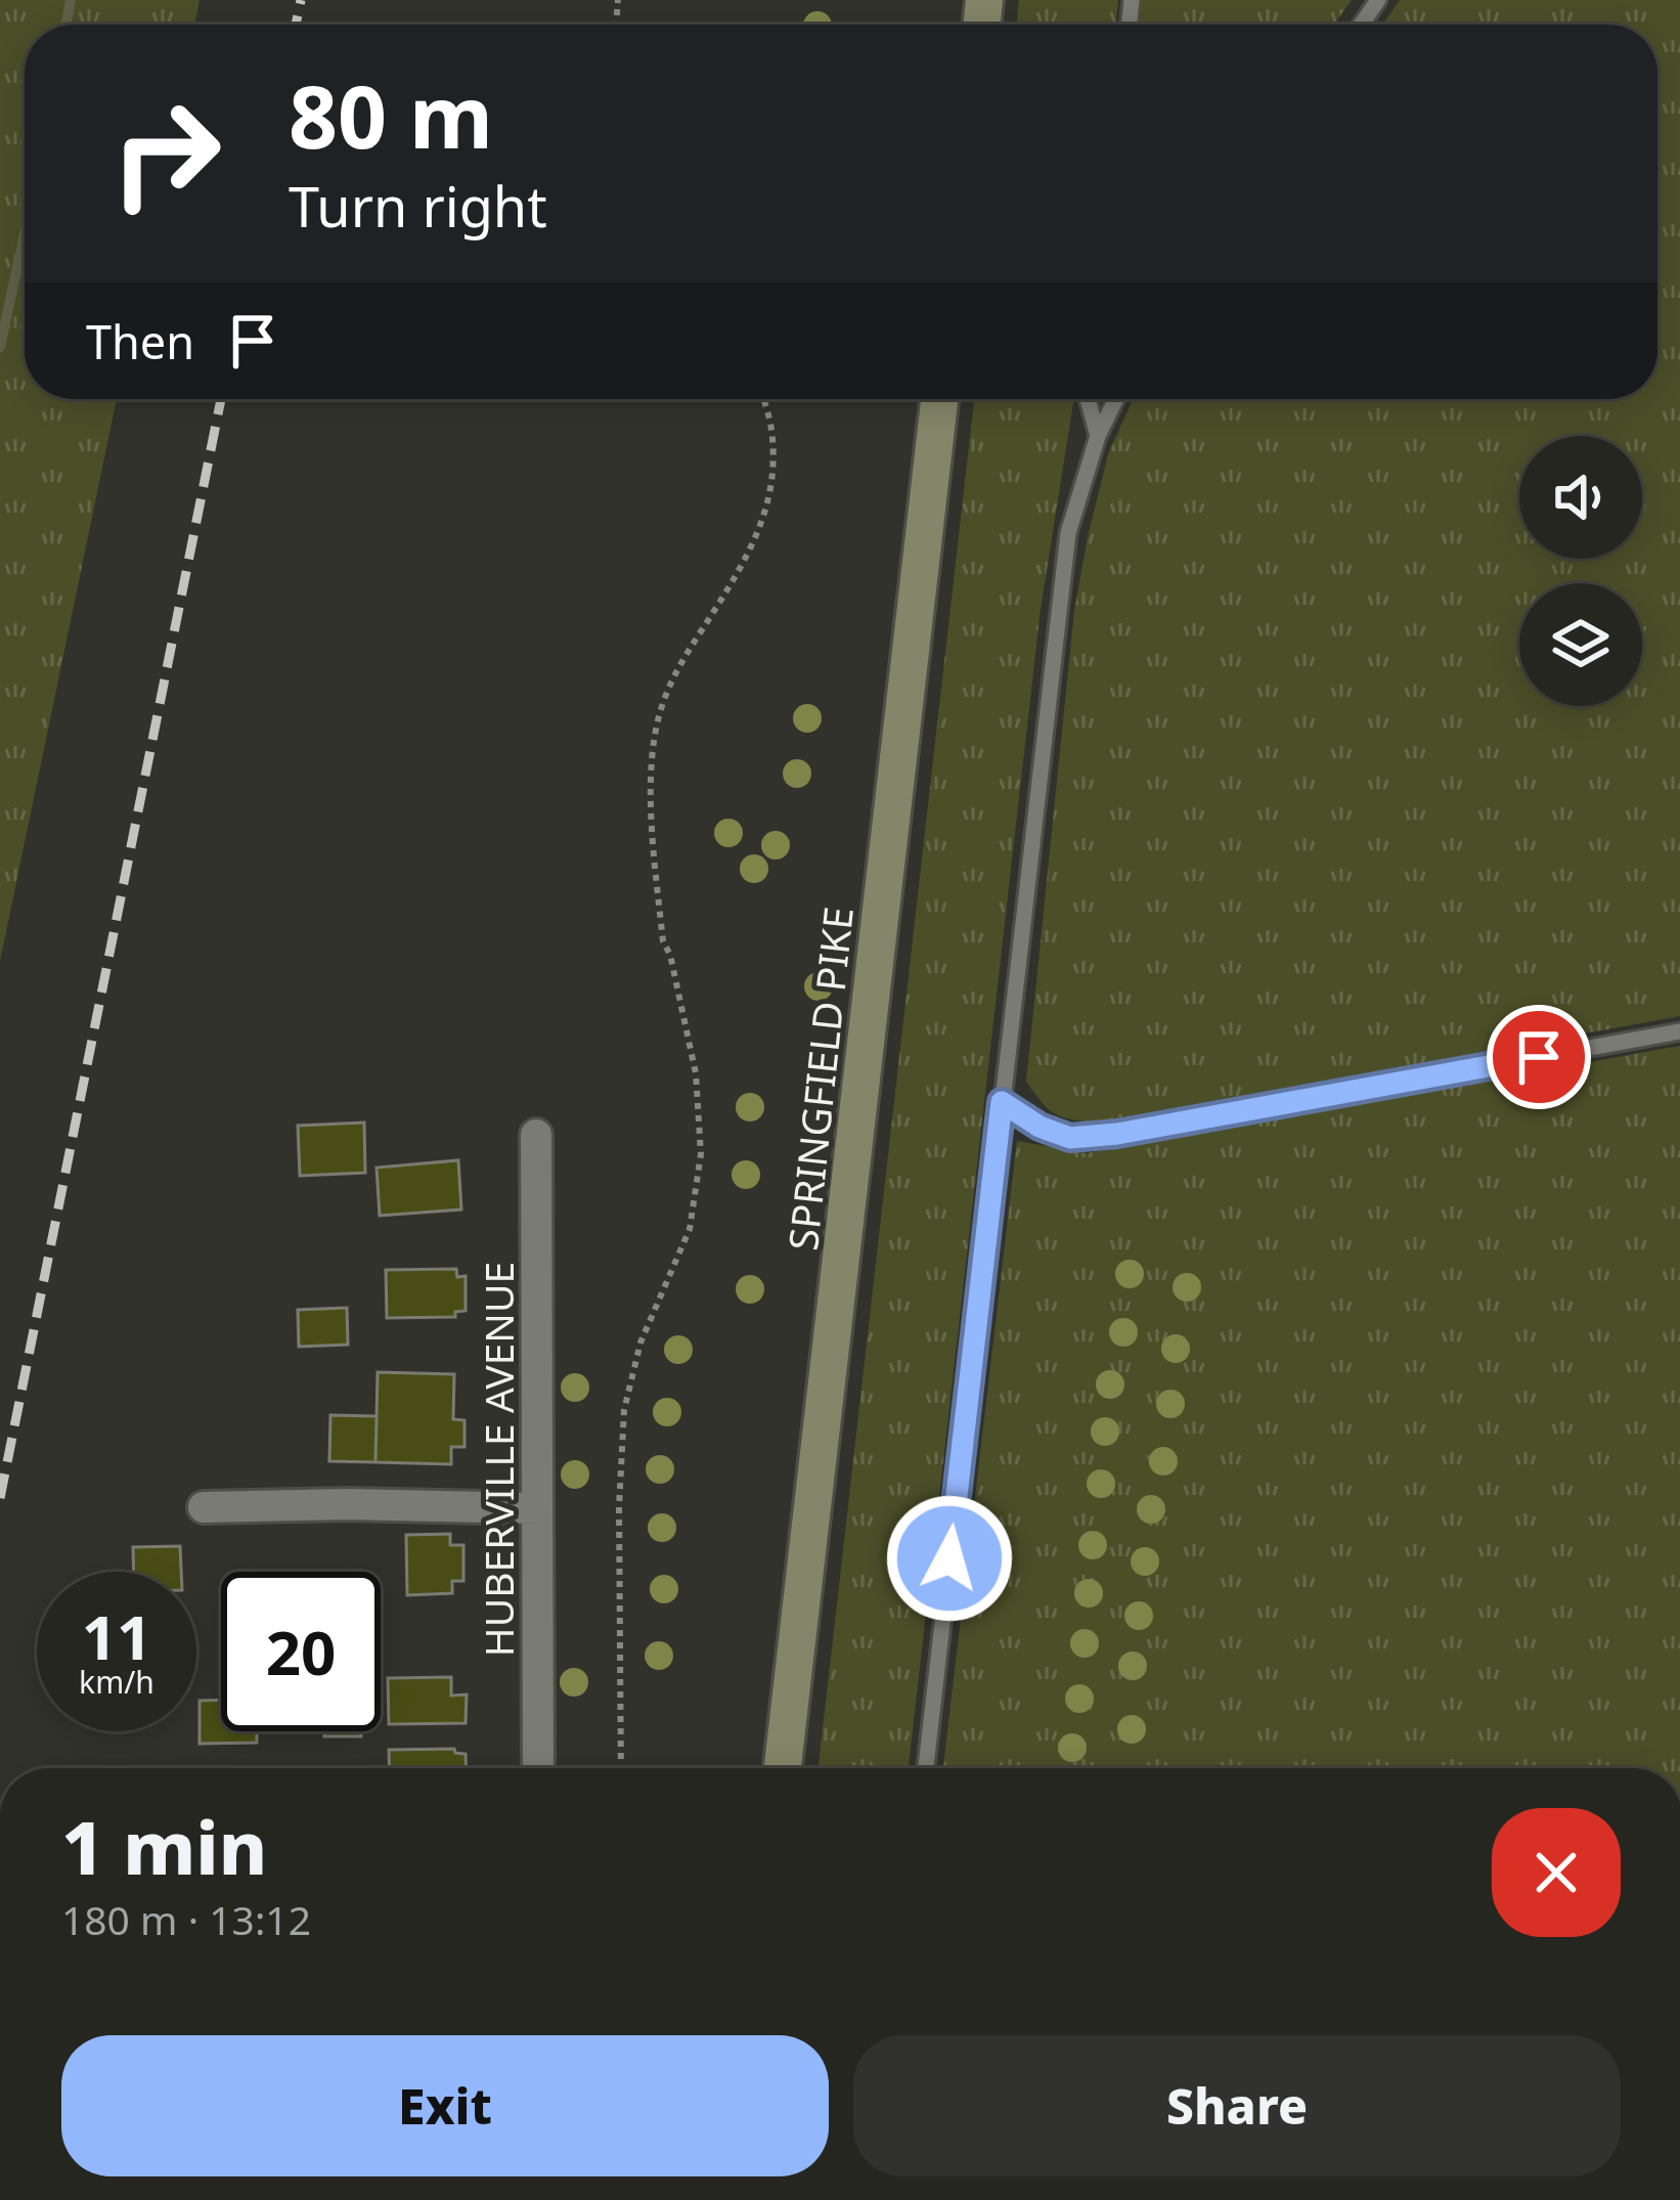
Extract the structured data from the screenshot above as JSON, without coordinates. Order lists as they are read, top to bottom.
{
  "streets": {
    "main road": ["SPRINGFIELD PIKE"],
    "street": ["HUBERVILLE AVENUE"]
  },
  "page": {
    "turn": ["80 m", "Turn right"],
    "then": "Then",
    "speed": "11 km/h",
    "limit": "20",
    "heading": ["1 min", "180 m · 13:12"],
    "buttons": ["Exit", "Share"]
  }
}
